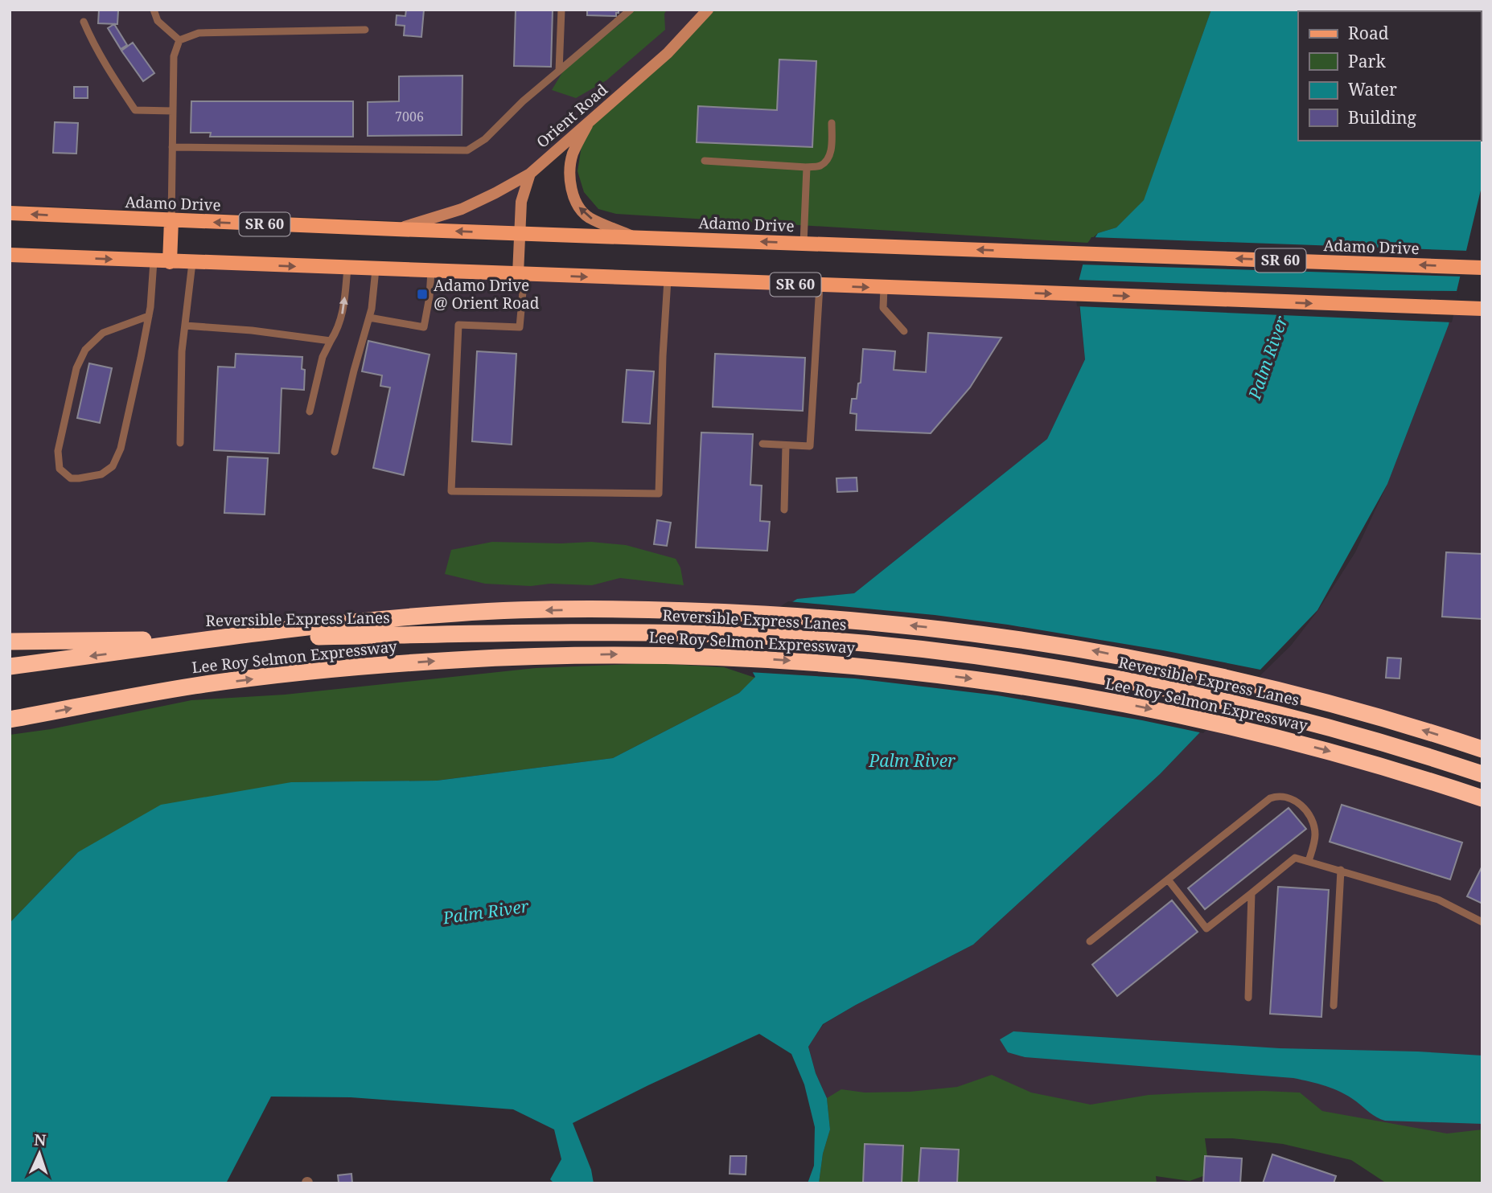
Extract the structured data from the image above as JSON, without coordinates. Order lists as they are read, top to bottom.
{
  "streets": {
    "highway": ["Reversible Express Lanes", "Lee Roy Selmon Expressway"],
    "main road": ["Adamo Drive", "SR 60"],
    "street": ["Orient Road"]
  },
  "crossings": [
    ["Orient Road", "Adamo Drive"]
  ],
  "water": ["Palm River"],
  "places": {
    "transit": ["Adamo Drive @ Orient Road"]
  },
  "house_numbers": ["7006"],
  "legend": [
    "Road",
    "Park",
    "Water",
    "Building"
  ],
  "north": "top"
}
